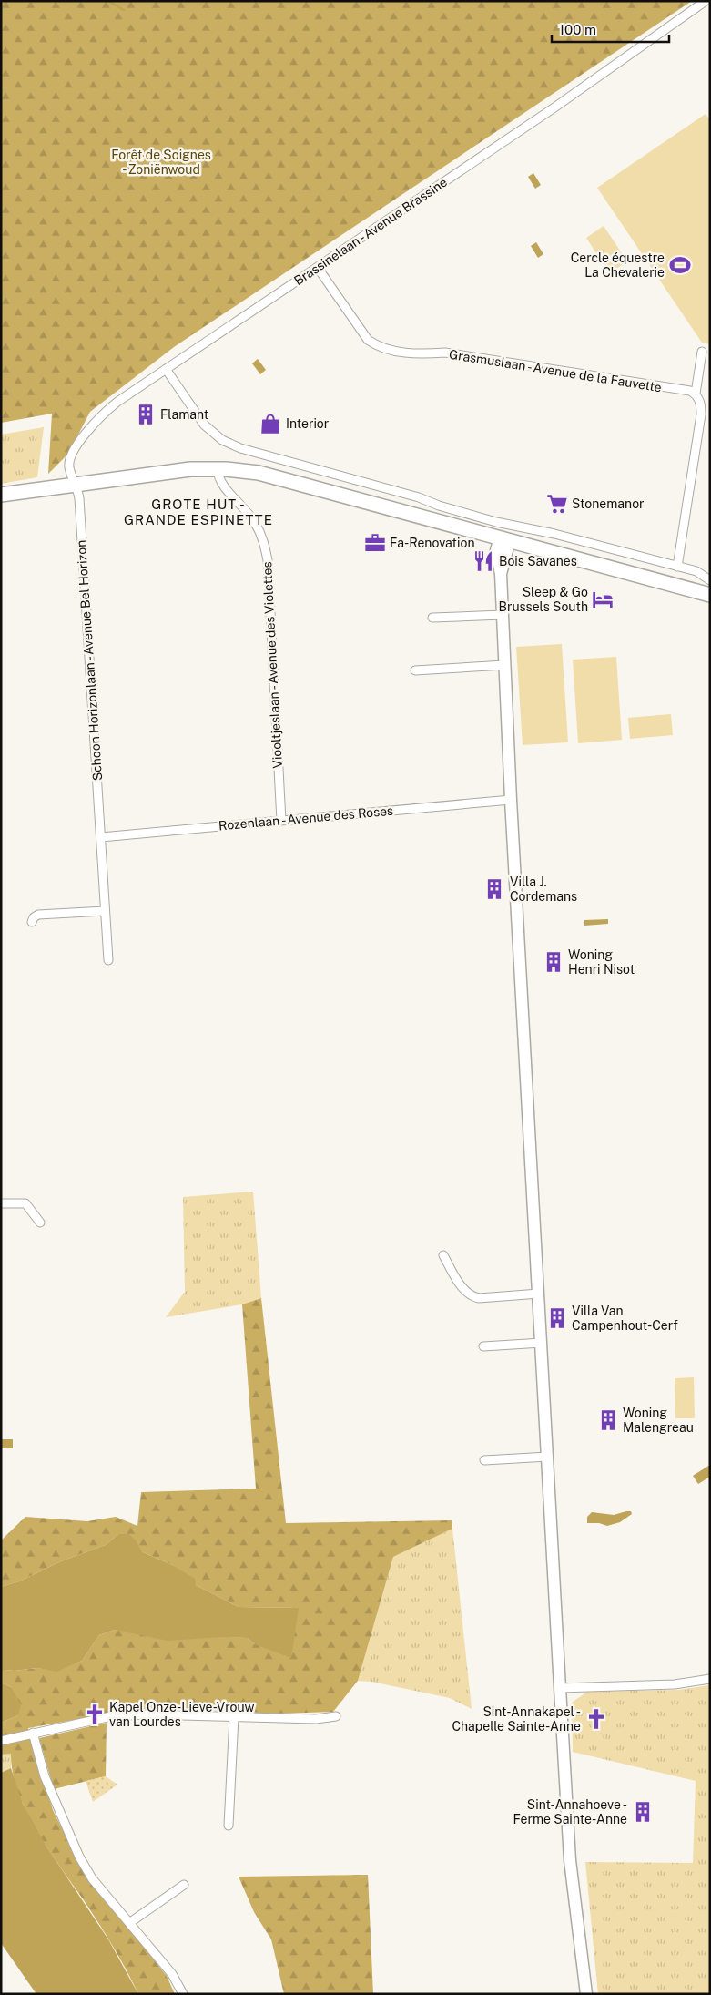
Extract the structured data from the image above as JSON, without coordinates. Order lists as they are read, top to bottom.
{
  "streets": {
    "street": [
      "Brassinelaan - Avenue Brassine",
      "Grasmuslaan - Avenue de la Fauvette",
      "Schoon Horizonlaan - Avenue Bel Horizon",
      "Viooltjeslaan - Avenue des Violettes",
      "Rozenlaan - Avenue des Roses"
    ]
  },
  "crossings": [
    ["Brassinelaan - Avenue Brassine", "Grasmuslaan - Avenue de la Fauvette"],
    ["Brassinelaan - Avenue Brassine", "Schoon Horizonlaan - Avenue Bel Horizon"],
    ["Schoon Horizonlaan - Avenue Bel Horizon", "Rozenlaan - Avenue des Roses"],
    ["Viooltjeslaan - Avenue des Violettes", "Rozenlaan - Avenue des Roses"]
  ],
  "districts": ["GROTE HUT - GRANDE ESPINETTE"],
  "parks": ["Forêt de Soignes - Zoniënwoud"],
  "places": {
    "sports": ["Cercle équestre La Chevalerie"],
    "building": [
      "Flamant",
      "Villa J. Cordemans",
      "Woning Henri Nisot",
      "Villa Van Campenhout-Cerf",
      "Woning Malengreau",
      "Sint-Annahoeve - Ferme Sainte-Anne"
    ],
    "shop": ["Interior"],
    "supermarket": ["Stonemanor"],
    "office": ["Fa-Renovation"],
    "restaurant": ["Bois Savanes"],
    "hotel": ["Sleep & Go Brussels South"],
    "church": ["Kapel Onze-Lieve-Vrouw van Lourdes", "Sint-Annakapel - Chapelle Sainte-Anne"]
  },
  "scale_bar": "100 m"
}
